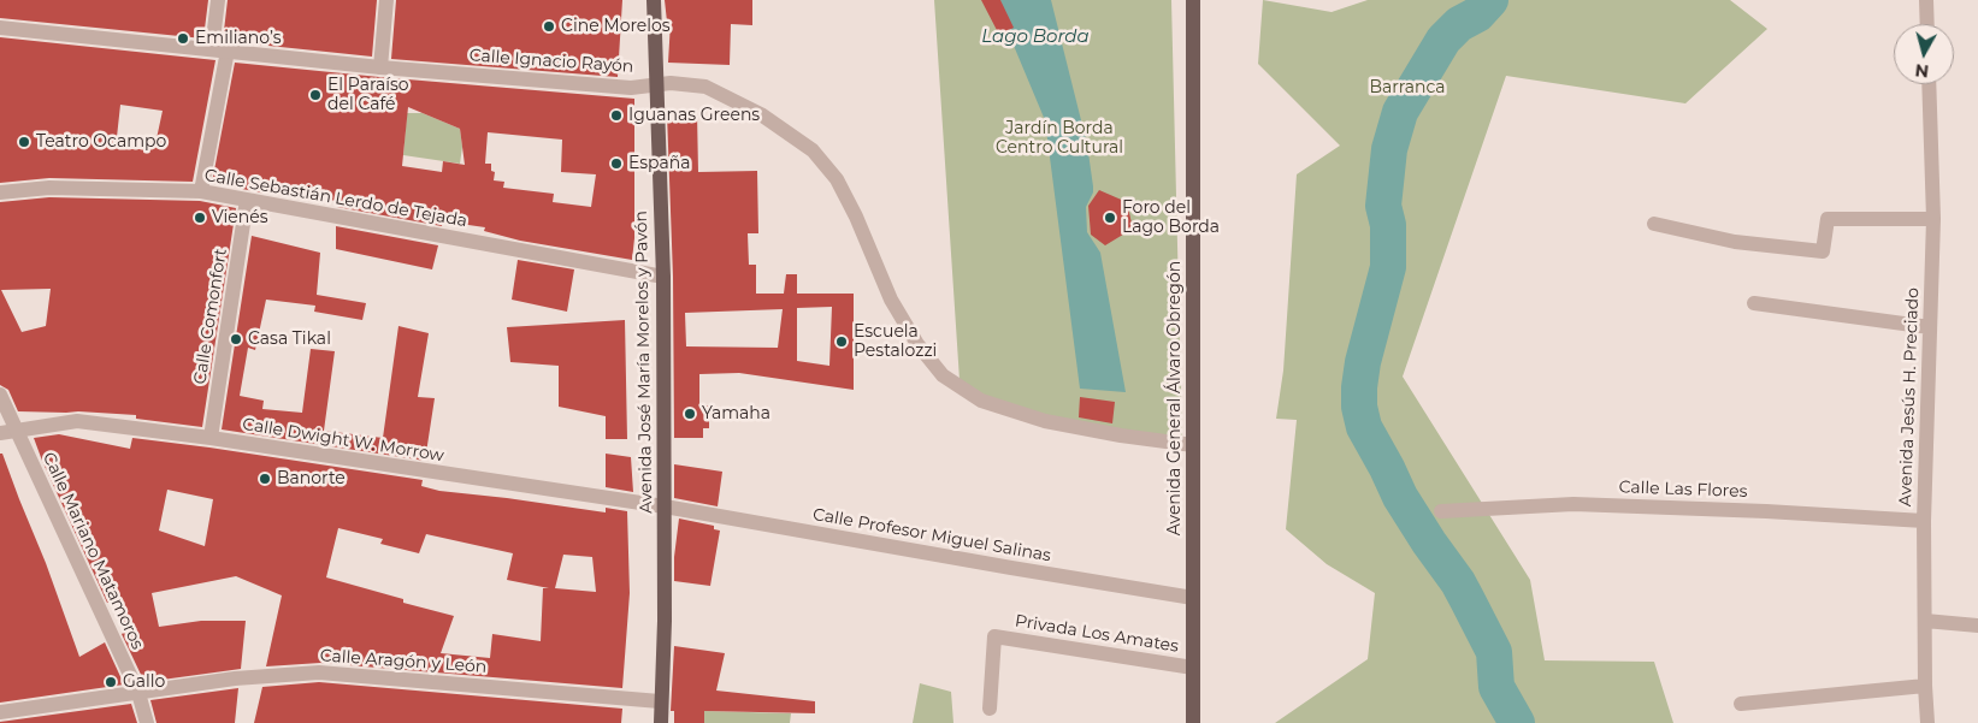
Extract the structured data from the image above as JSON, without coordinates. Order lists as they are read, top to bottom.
{
  "streets": {
    "main road": ["Avenida José María Morelos y Pavón", "Avenida General Álvaro Obregón"],
    "street": [
      "Calle Ignacio Rayón",
      "Calle Sebastián Lerdo de Tejada",
      "Calle Comonfort",
      "Avenida Jesús H. Preciado",
      "Calle Dwight W. Morrow",
      "Calle Las Flores",
      "Calle Profesor Miguel Salinas",
      "Calle Mariano Matamoros",
      "Privada Los Amates",
      "Calle Aragón y León"
    ]
  },
  "crossings": [
    ["Calle Ignacio Rayón", "Avenida José María Morelos y Pavón"],
    ["Calle Ignacio Rayón", "Avenida General Álvaro Obregón"],
    ["Calle Sebastián Lerdo de Tejada", "Calle Comonfort"],
    ["Calle Sebastián Lerdo de Tejada", "Avenida José María Morelos y Pavón"],
    ["Calle Comonfort", "Calle Dwight W. Morrow"],
    ["Avenida José María Morelos y Pavón", "Calle Dwight W. Morrow"],
    ["Avenida José María Morelos y Pavón", "Calle Profesor Miguel Salinas"],
    ["Avenida José María Morelos y Pavón", "Calle Aragón y León"],
    ["Avenida Jesús H. Preciado", "Calle Las Flores"],
    ["Avenida General Álvaro Obregón", "Calle Profesor Miguel Salinas"],
    ["Avenida General Álvaro Obregón", "Privada Los Amates"],
    ["Calle Dwight W. Morrow", "Calle Profesor Miguel Salinas"],
    ["Calle Dwight W. Morrow", "Calle Mariano Matamoros"],
    ["Calle Mariano Matamoros", "Calle Aragón y León"]
  ],
  "water": ["Lago Borda"],
  "parks": ["Barranca", "Jardín Borda Centro Cultural"],
  "places": [
    "Cine Morelos",
    "Emiliano’s",
    "El Paraíso del Café",
    "Iguanas Greens",
    "Teatro Ocampo",
    "España",
    "Vienés",
    "Foro del Lago Borda",
    "Casa Tikal",
    "Escuela Pestalozzi",
    "Yamaha",
    "Banorte",
    "Gallo"
  ],
  "north": "bottom"
}
